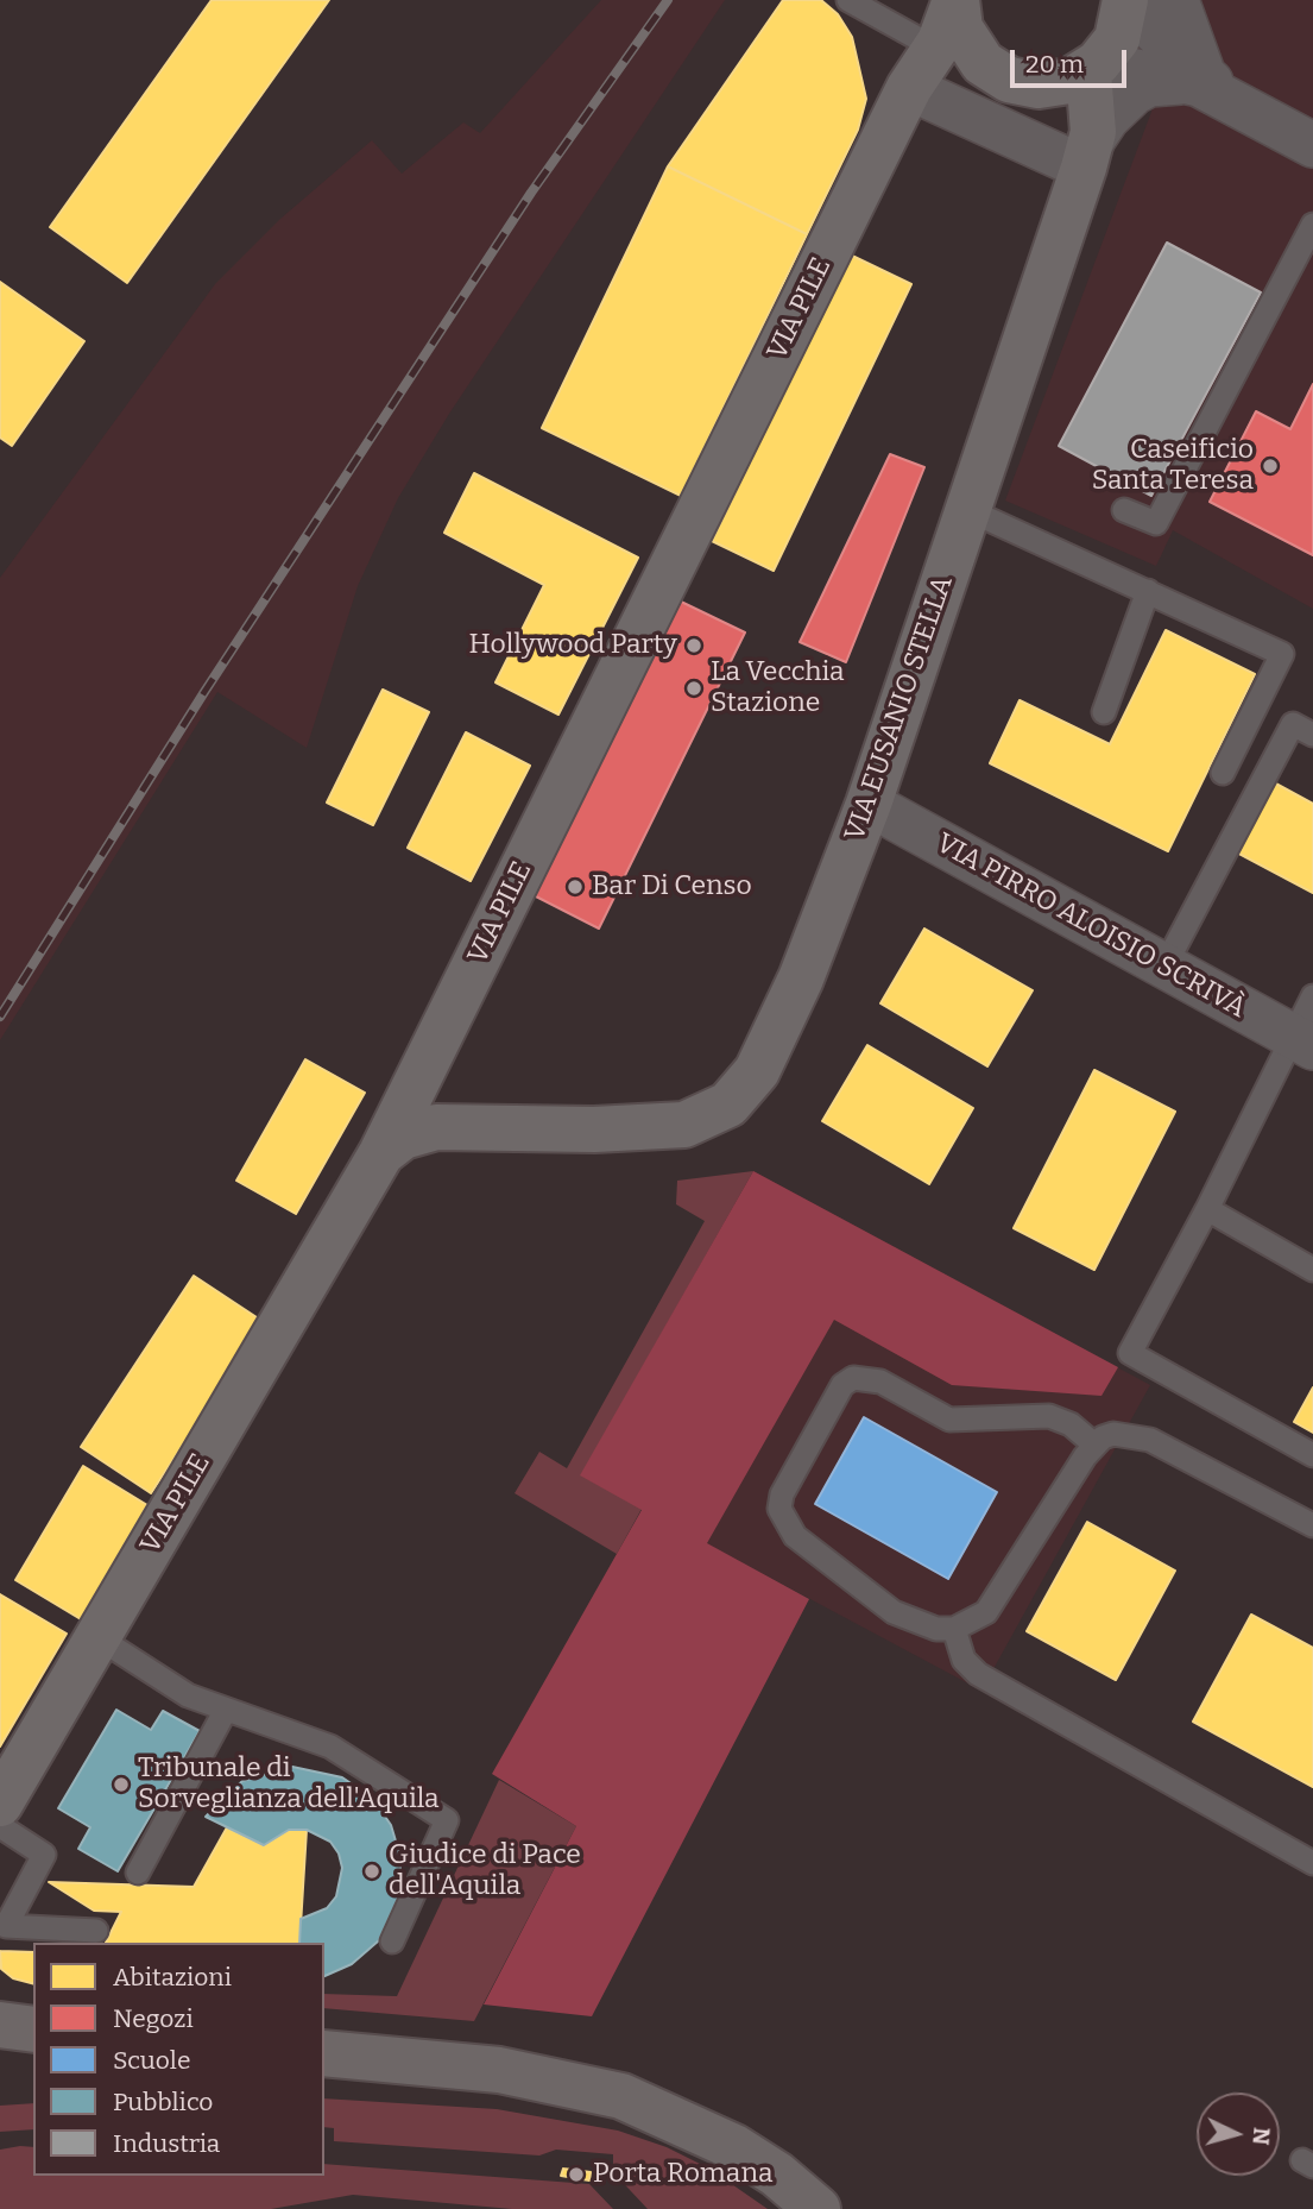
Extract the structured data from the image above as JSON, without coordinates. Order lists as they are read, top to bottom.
{
  "streets": {
    "street": ["VIA PILE", "VIA EUSANIO STELLA", "VIA PIRRO ALOISIO SCRIVÀ"]
  },
  "crossings": [
    ["VIA PILE", "VIA EUSANIO STELLA"],
    ["VIA EUSANIO STELLA", "VIA PIRRO ALOISIO SCRIVÀ"]
  ],
  "places": [
    "Caseificio Santa Teresa",
    "Hollywood Party",
    "La Vecchia Stazione",
    "Bar Di Censo",
    "Tribunale di Sorveglianza dell'Aquila",
    "Giudice di Pace dell'Aquila",
    "Porta Romana"
  ],
  "legend": [
    "Abitazioni",
    "Negozi",
    "Scuole",
    "Pubblico",
    "Industria"
  ],
  "scale_bar": "20 m",
  "north": "right"
}
